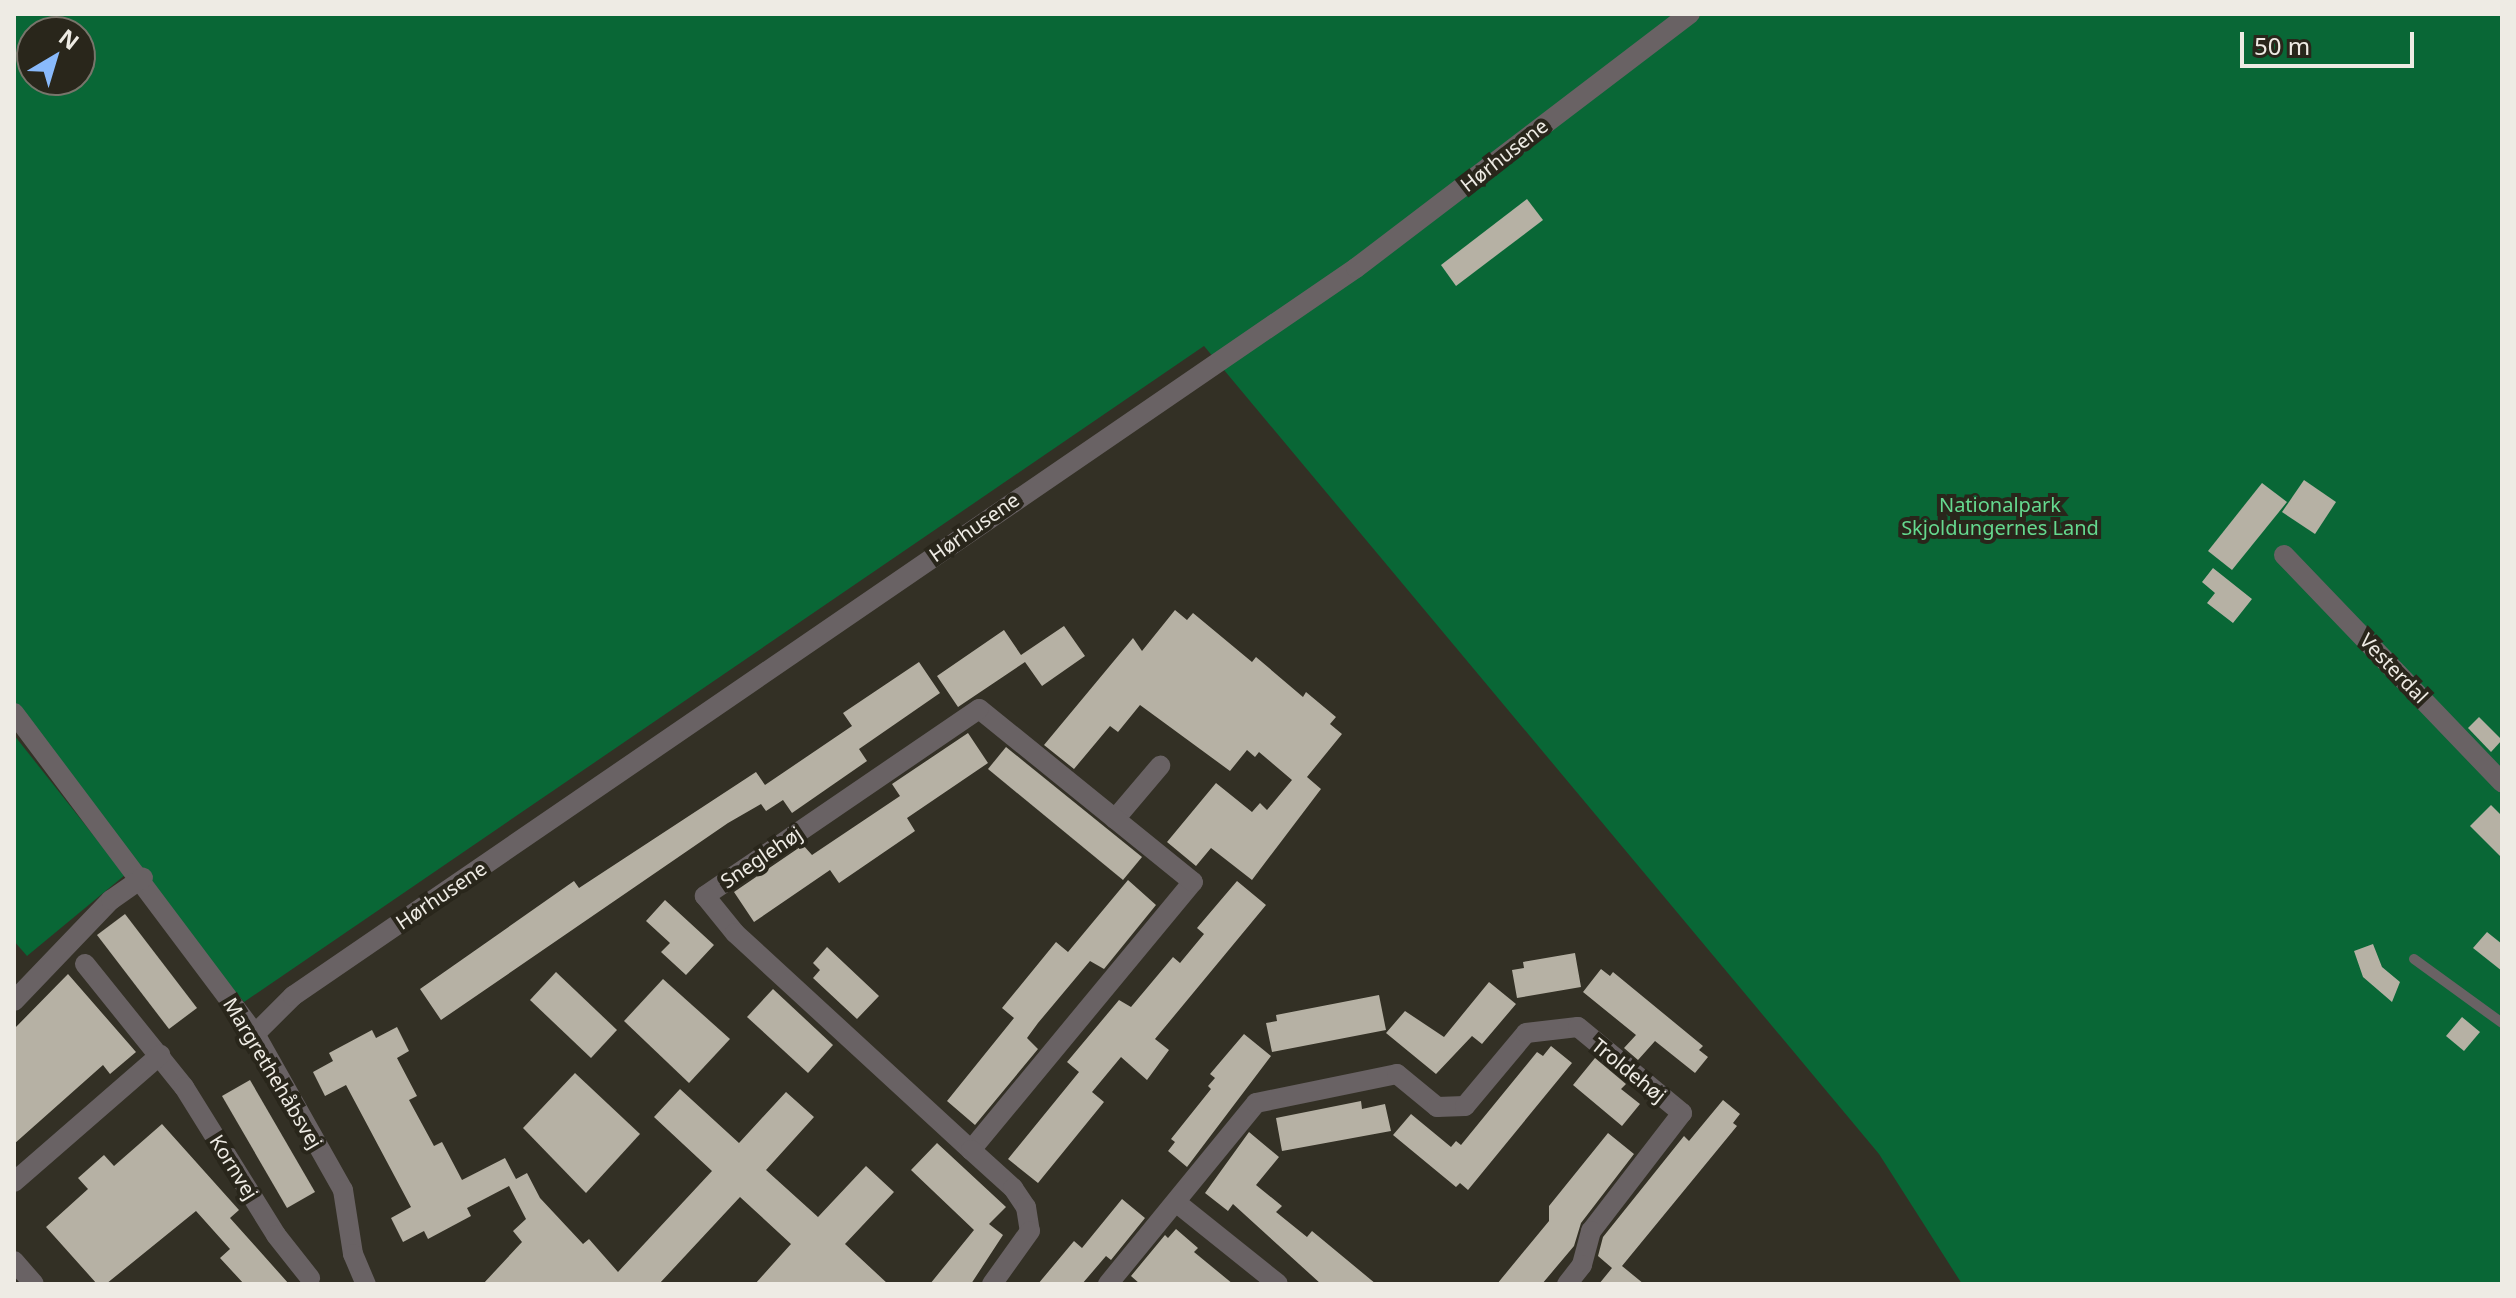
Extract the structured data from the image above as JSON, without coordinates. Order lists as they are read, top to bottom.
{
  "streets": {
    "street": [
      "Hørhusene",
      "Vesterdal",
      "Sneglehøj",
      "Troldehøj",
      "Margrethehåbsvej",
      "Kornvej"
    ]
  },
  "crossings": [
    ["Hørhusene", "Margrethehåbsvej"]
  ],
  "parks": ["Nationalpark Skjoldungernes Land"],
  "scale_bar": "50 m",
  "north": "top right"
}
